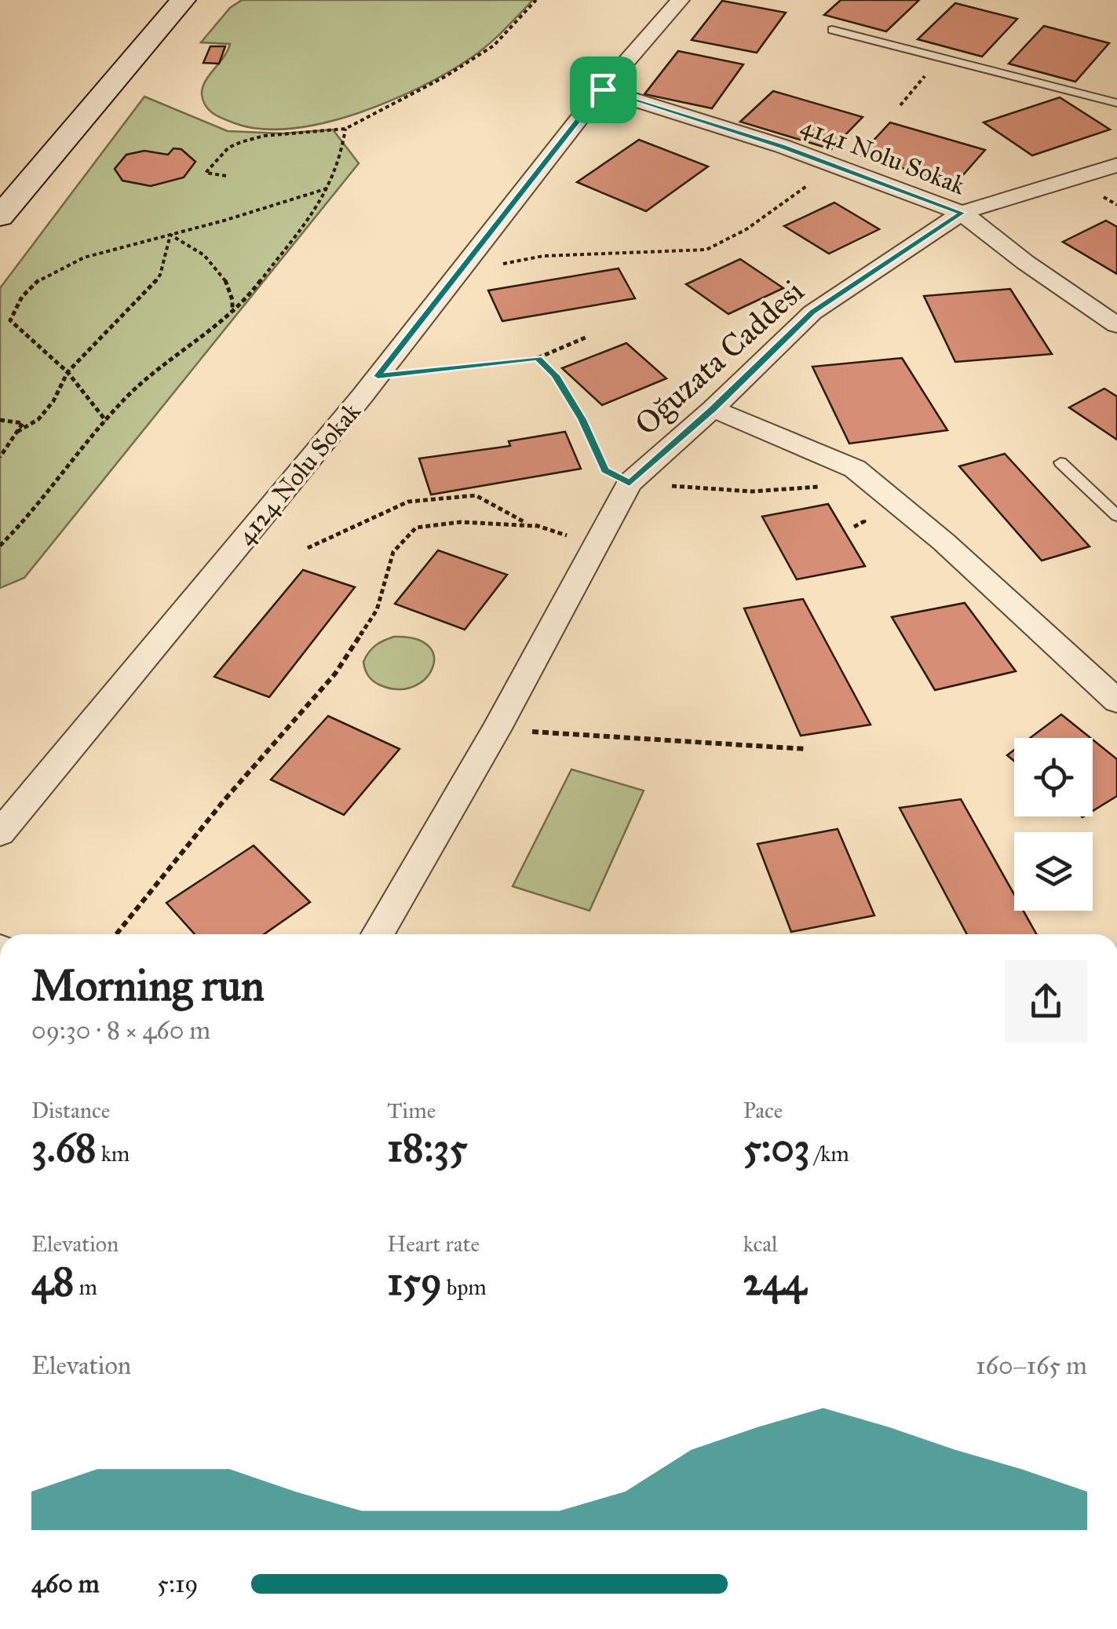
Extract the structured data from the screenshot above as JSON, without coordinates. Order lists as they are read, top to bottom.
{
  "streets": {
    "street": ["4141 Nolu Sokak", "Oğuzata Caddesi", "4124 Nolu Sokak"]
  },
  "crossings": [
    ["4141 Nolu Sokak", "Oğuzata Caddesi"],
    ["4141 Nolu Sokak", "4124 Nolu Sokak"]
  ],
  "page": {
    "heading": ["Morning run", "09:30 · 8 × 460 m"],
    "stats": [
      ["Distance", "3.68 km"],
      ["Time", "18:35"],
      ["Pace", "5:03 /km"],
      ["Elevation", "48 m"],
      ["Heart rate", "159 bpm"],
      ["kcal", "244"]
    ],
    "chart": ["Elevation", "160–165 m"],
    "list": [
      {
        "name": "460 m",
        "note": "5:19"
      }
    ]
  }
}
